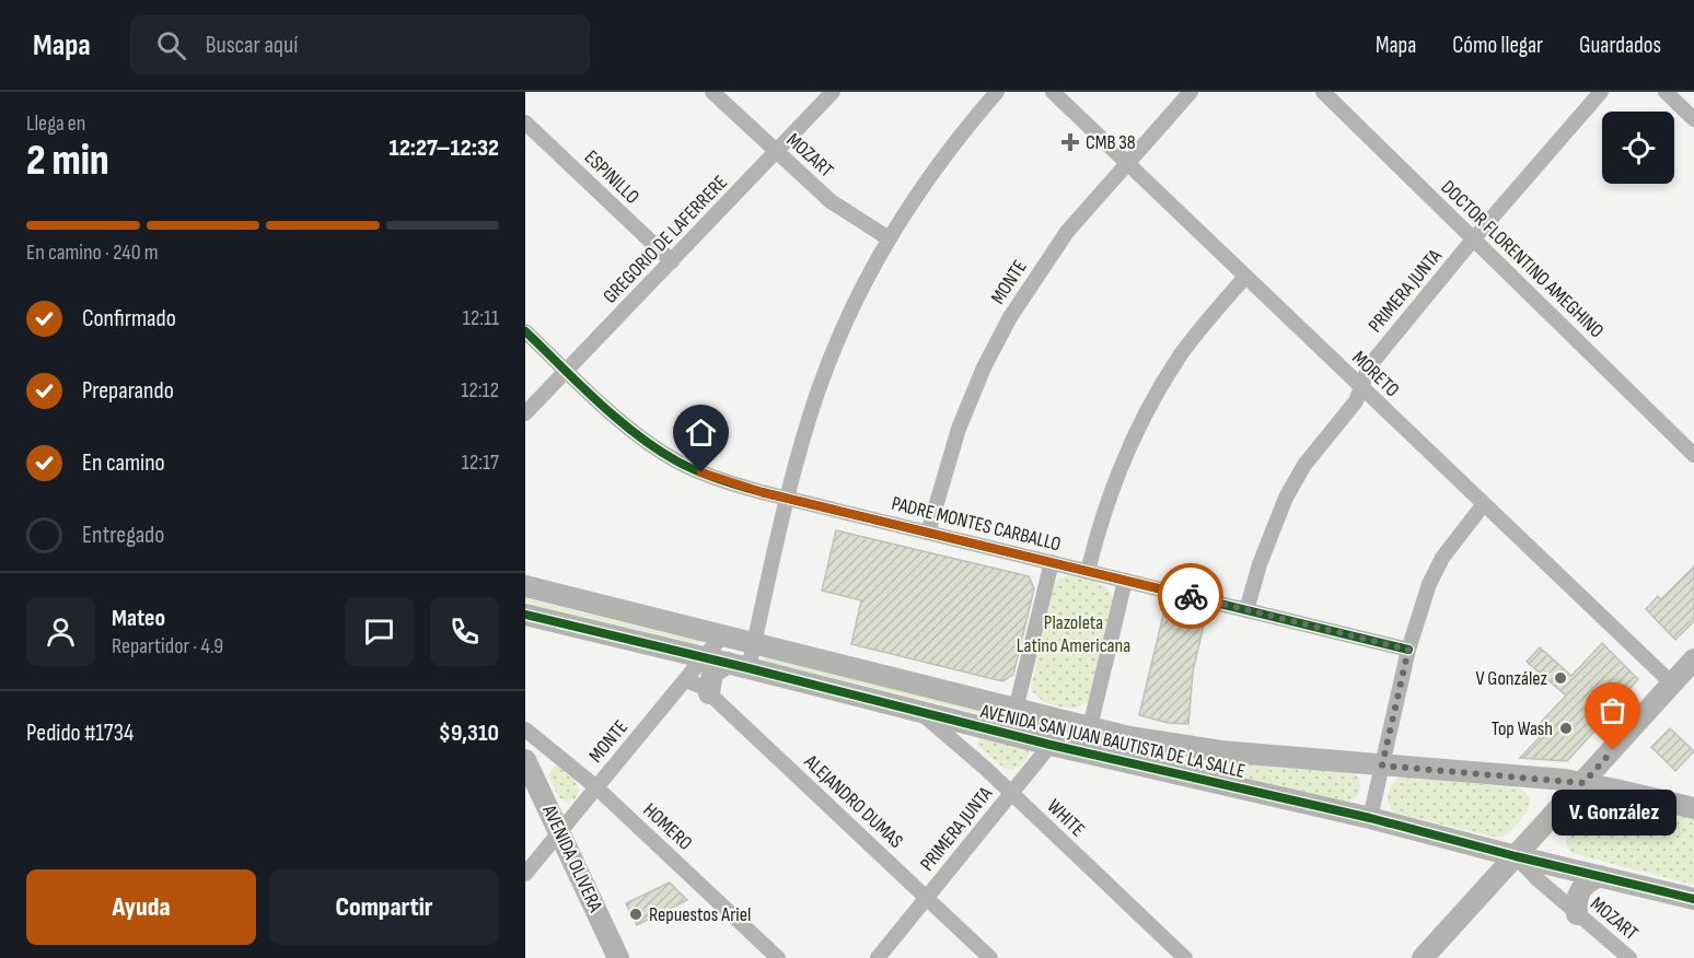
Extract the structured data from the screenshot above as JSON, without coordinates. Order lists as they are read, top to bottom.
{
  "streets": {
    "street": [
      "MOZART",
      "ESPINILLO",
      "GREGORIO DE LAFERRERE",
      "DOCTOR FLORENTINO AMEGHINO",
      "MONTE",
      "PRIMERA JUNTA",
      "MORETO",
      "PADRE MONTES CARBALLO",
      "AVENIDA SAN JUAN BAUTISTA DE LA SALLE",
      "ALEJANDRO DUMAS",
      "WHITE",
      "HOMERO",
      "AVENIDA OLIVERA"
    ]
  },
  "crossings": [
    ["MOZART", "GREGORIO DE LAFERRERE"],
    ["MOZART", "AVENIDA SAN JUAN BAUTISTA DE LA SALLE"],
    ["ESPINILLO", "GREGORIO DE LAFERRERE"],
    ["GREGORIO DE LAFERRERE", "PADRE MONTES CARBALLO"],
    ["DOCTOR FLORENTINO AMEGHINO", "PRIMERA JUNTA"],
    ["MONTE", "MORETO"],
    ["MONTE", "PADRE MONTES CARBALLO"],
    ["MONTE", "AVENIDA SAN JUAN BAUTISTA DE LA SALLE"],
    ["MONTE", "ALEJANDRO DUMAS"],
    ["MONTE", "HOMERO"],
    ["MONTE", "AVENIDA OLIVERA"],
    ["PRIMERA JUNTA", "MORETO"],
    ["PRIMERA JUNTA", "PADRE MONTES CARBALLO"],
    ["PRIMERA JUNTA", "AVENIDA SAN JUAN BAUTISTA DE LA SALLE"],
    ["PRIMERA JUNTA", "ALEJANDRO DUMAS"],
    ["PRIMERA JUNTA", "WHITE"],
    ["AVENIDA SAN JUAN BAUTISTA DE LA SALLE", "WHITE"]
  ],
  "parks": ["Plazoleta Latino Americana"],
  "places": {
    "health": ["CMB 38"],
    "other": [
      "V González",
      "Top Wash",
      "V. González",
      "Repuestos Ariel"
    ]
  },
  "page": {
    "header": "Mapa",
    "search": "Buscar aquí",
    "nav": ["Mapa", "Cómo llegar", "Guardados"],
    "heading": ["2 min", "Llega en", "12:27–12:32"],
    "panel": [
      "Mateo",
      "Repartidor · 4.9",
      "Pedido #1734",
      "$9,310"
    ],
    "bar": "En camino · 240 m",
    "list": [
      ["Confirmado", "12:11"],
      ["Preparando", "12:12"],
      ["En camino", "12:17"],
      "Entregado"
    ],
    "bubble": "V. González",
    "buttons": ["Ayuda", "Compartir"]
  }
}
